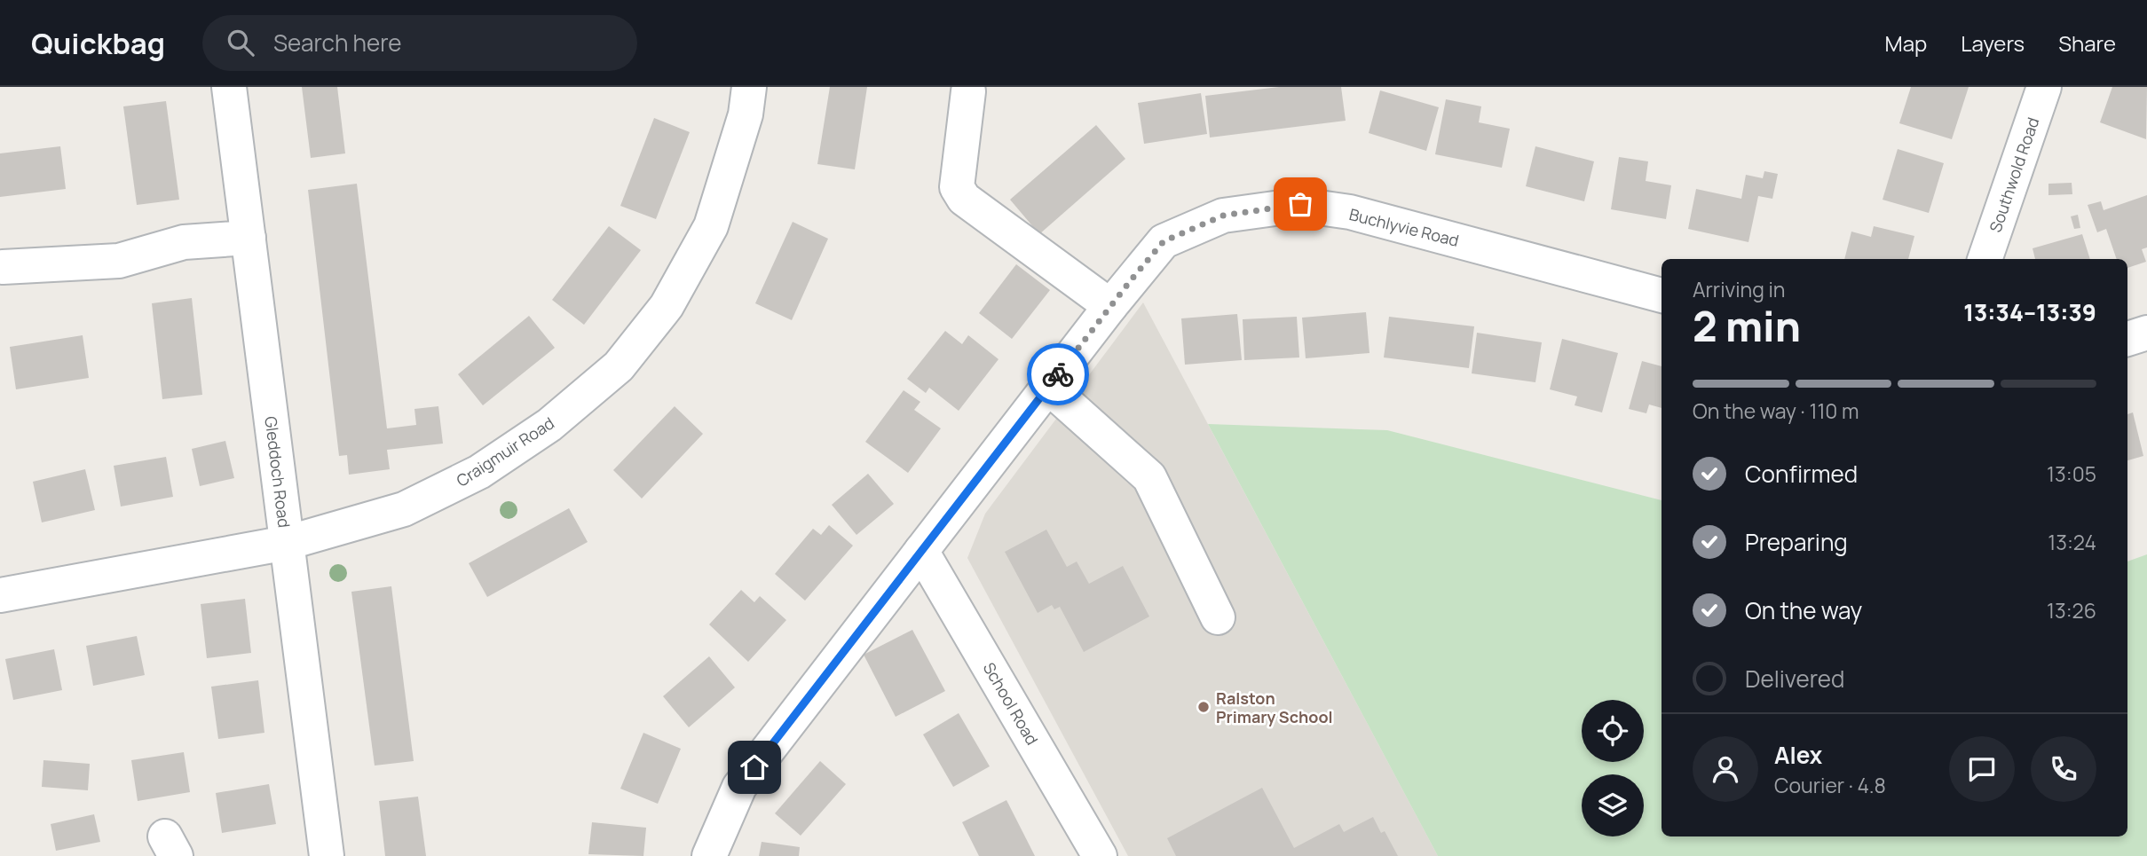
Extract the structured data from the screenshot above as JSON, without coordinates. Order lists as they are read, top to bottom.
{
  "streets": {
    "street": [
      "Southwold Road",
      "Buchlyvie Road",
      "Craigmuir Road",
      "Gleddoch Road",
      "School Road"
    ]
  },
  "crossings": [
    ["Buchlyvie Road", "School Road"],
    ["Craigmuir Road", "Gleddoch Road"]
  ],
  "places": ["Ralston Primary School"],
  "page": {
    "header": "Quickbag",
    "search": "Search here",
    "nav": ["Map", "Layers", "Share"],
    "heading": ["2 min", "Arriving in", "13:34–13:39"],
    "panel": ["Alex", "Courier · 4.8"],
    "bar": "On the way · 110 m",
    "list": [
      ["Confirmed", "13:05"],
      ["Preparing", "13:24"],
      ["On the way", "13:26"],
      "Delivered"
    ]
  }
}
